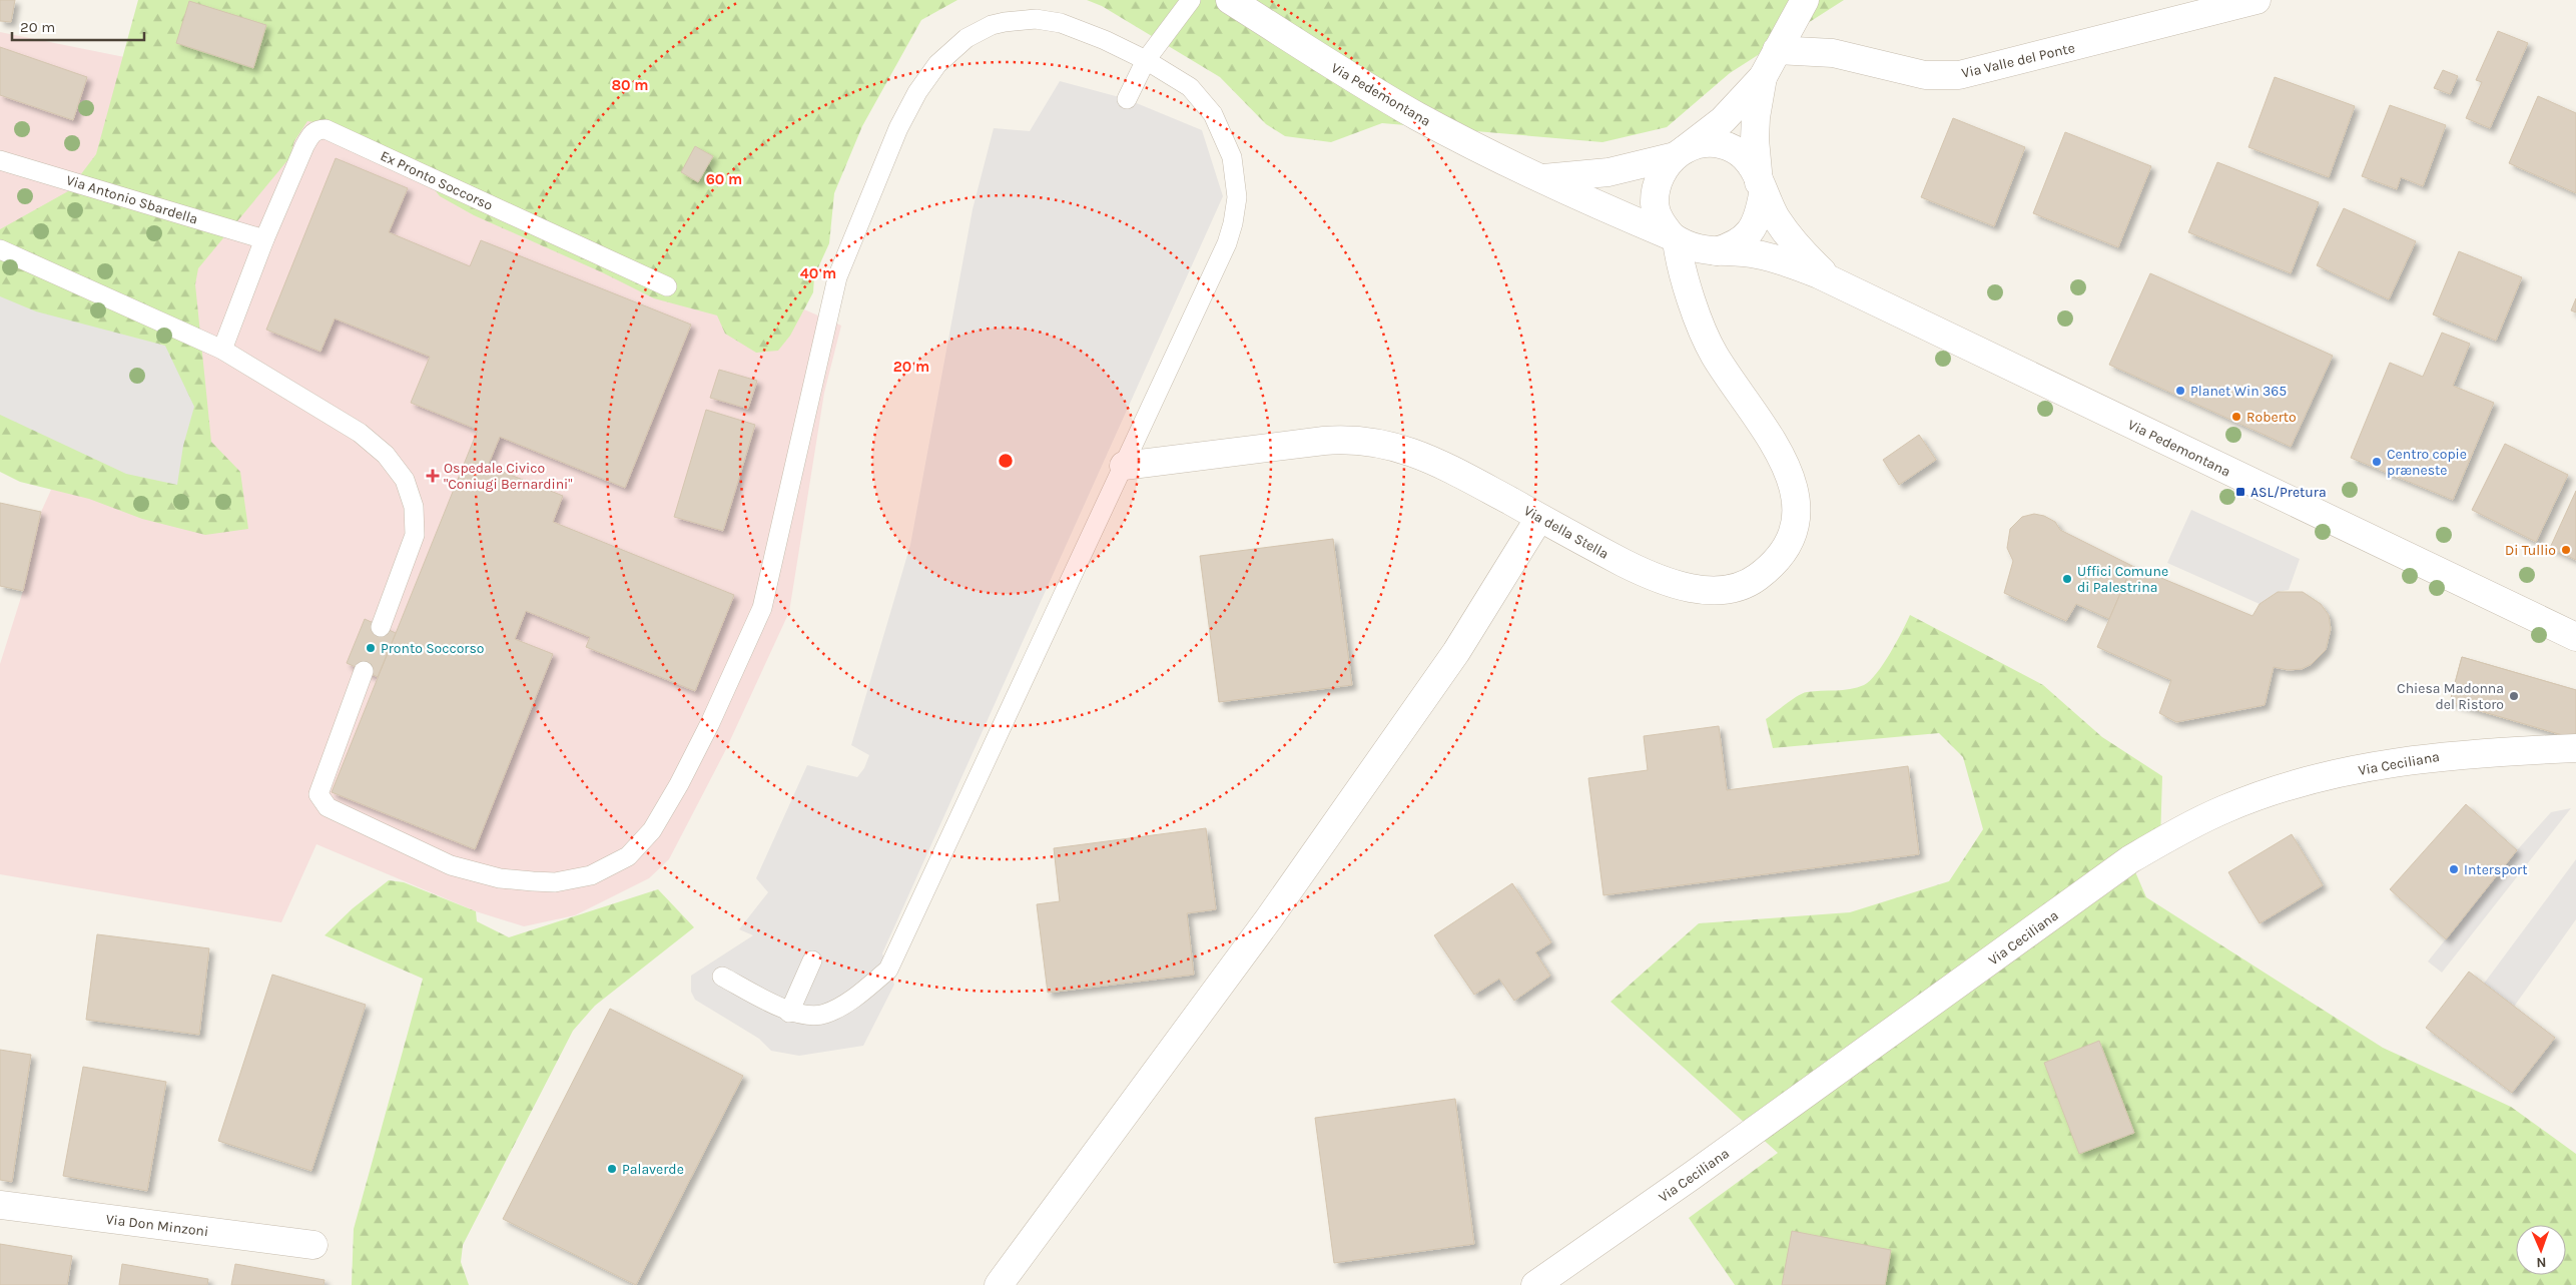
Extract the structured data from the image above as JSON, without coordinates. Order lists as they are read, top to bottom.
{
  "streets": {
    "street": [
      "Via Valle del Ponte",
      "Via Pedemontana",
      "Via della Stella",
      "Via Ceciliana",
      "Via Don Minzoni"
    ],
    "lane": ["Ex Pronto Soccorso", "Via Antonio Sbardella"]
  },
  "crossings": [
    ["Ex Pronto Soccorso", "Via Antonio Sbardella"]
  ],
  "places": {
    "other": [
      "Planet Win 365",
      "Roberto",
      "Centro copie præneste",
      "Di Tullio",
      "Uffici Comune di Palestrina",
      "Pronto Soccorso",
      "Chiesa Madonna del Ristoro",
      "Intersport",
      "Palaverde"
    ],
    "health": ["Ospedale Civico \"Coniugi Bernardini\""],
    "transit": ["ASL/Pretura"]
  },
  "scale_bar": "20 m",
  "north": "bottom",
  "rings": [
    "80 m",
    "60 m",
    "40 m",
    "20 m"
  ]
}
